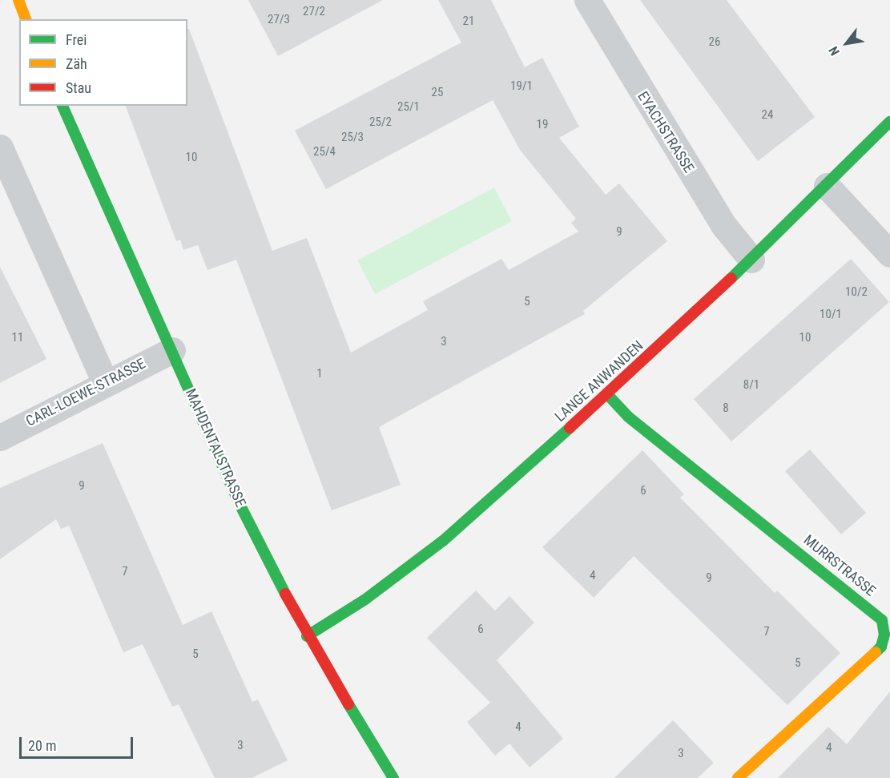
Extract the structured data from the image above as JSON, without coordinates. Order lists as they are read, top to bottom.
{
  "streets": {
    "street": [
      "EYACHSTRASSE",
      "LANGE ANWANDEN",
      "CARL-LOEWE-STRASSE",
      "MAHDENTALSTRASSE",
      "MURRSTRASSE"
    ]
  },
  "crossings": [
    ["EYACHSTRASSE", "LANGE ANWANDEN"],
    ["LANGE ANWANDEN", "MAHDENTALSTRASSE"],
    ["LANGE ANWANDEN", "MURRSTRASSE"],
    ["CARL-LOEWE-STRASSE", "MAHDENTALSTRASSE"]
  ],
  "house_numbers": [
    "27/2",
    "27/3",
    "21",
    "26",
    "19/1",
    "25",
    "25/1",
    "24",
    "25/2",
    "19",
    "25/3",
    "25/4",
    "10",
    "9",
    "10/2",
    "5",
    "10/1",
    "11",
    "10",
    "3",
    "1",
    "8/1",
    "8",
    "9",
    "6",
    "7",
    "4",
    "9",
    "6",
    "7",
    "5",
    "5",
    "4",
    "3",
    "4",
    "3"
  ],
  "legend": ["Frei", "Zäh", "Stau"],
  "scale_bar": "20 m",
  "north": "bottom left"
}
